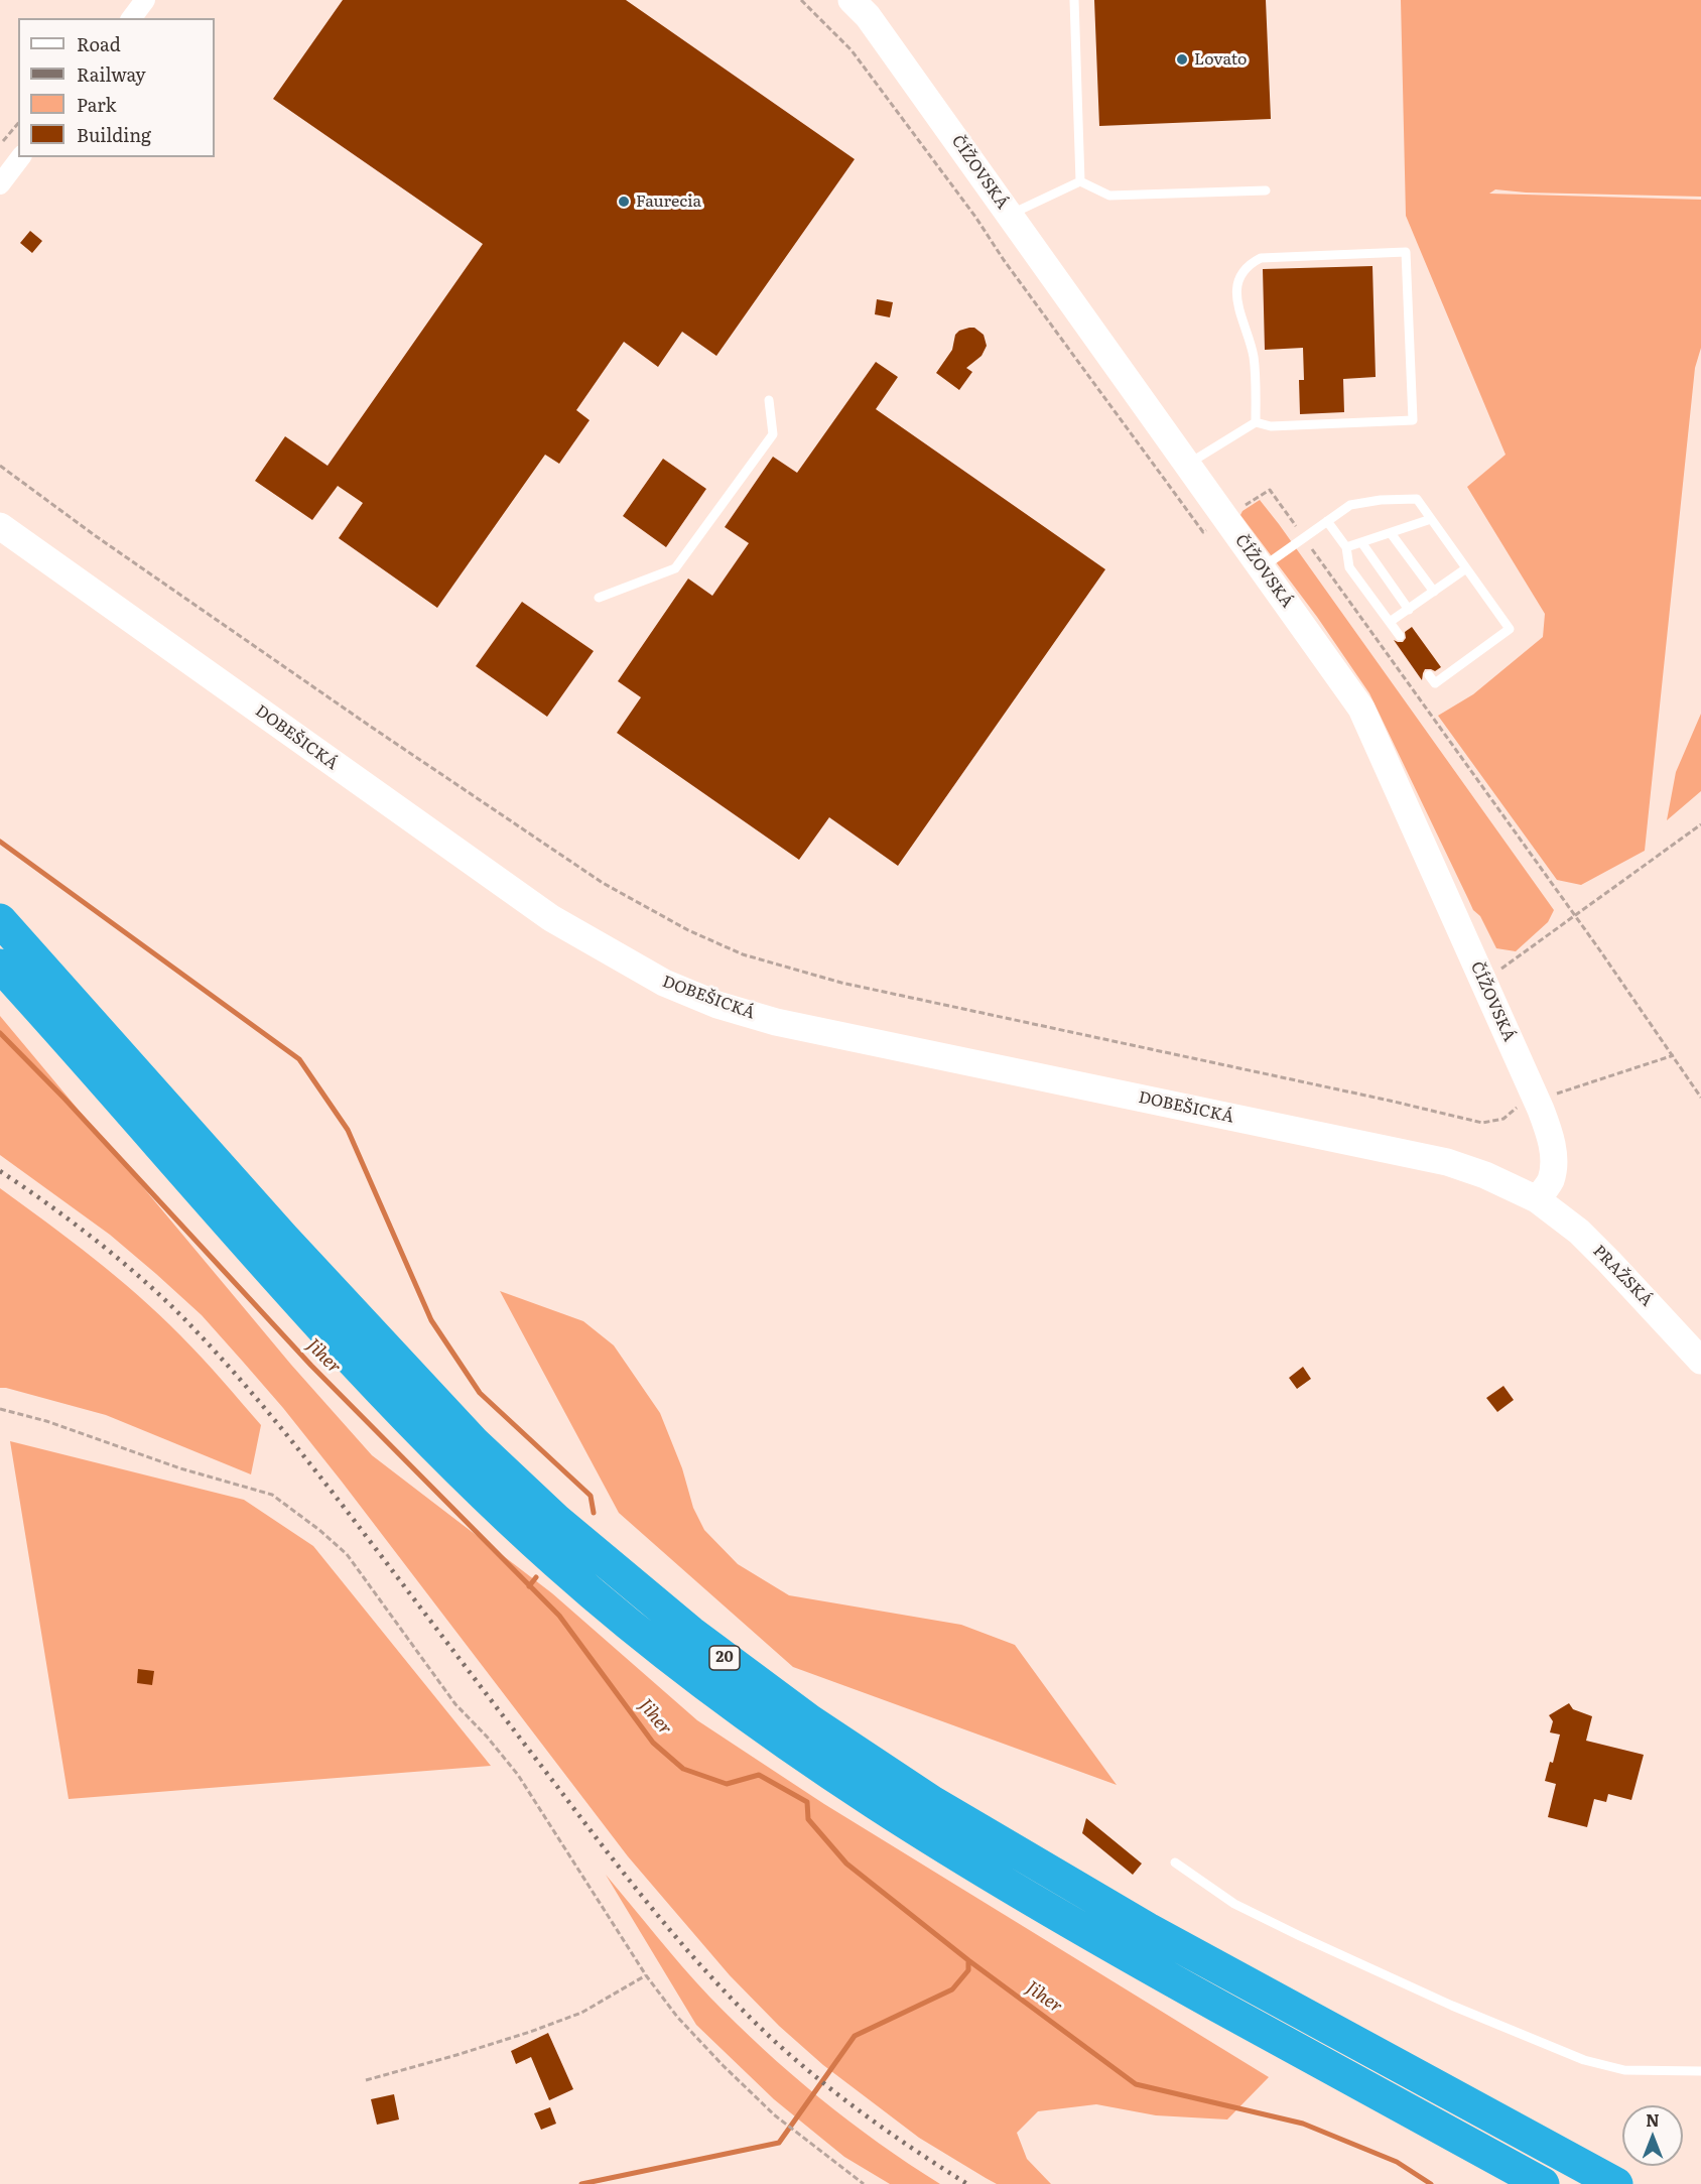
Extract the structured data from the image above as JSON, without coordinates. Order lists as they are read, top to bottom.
{
  "streets": {
    "highway": ["20"],
    "street": ["ČÍŽOVSKÁ", "DOBEŠICKÁ", "PRAŽSKÁ"]
  },
  "crossings": [
    ["ČÍŽOVSKÁ", "DOBEŠICKÁ"],
    ["ČÍŽOVSKÁ", "PRAŽSKÁ"],
    ["DOBEŠICKÁ", "PRAŽSKÁ"]
  ],
  "water": ["Jiher"],
  "places": ["Lovato", "Faurecia"],
  "legend": [
    "Road",
    "Railway",
    "Park",
    "Building"
  ],
  "north": "top"
}
